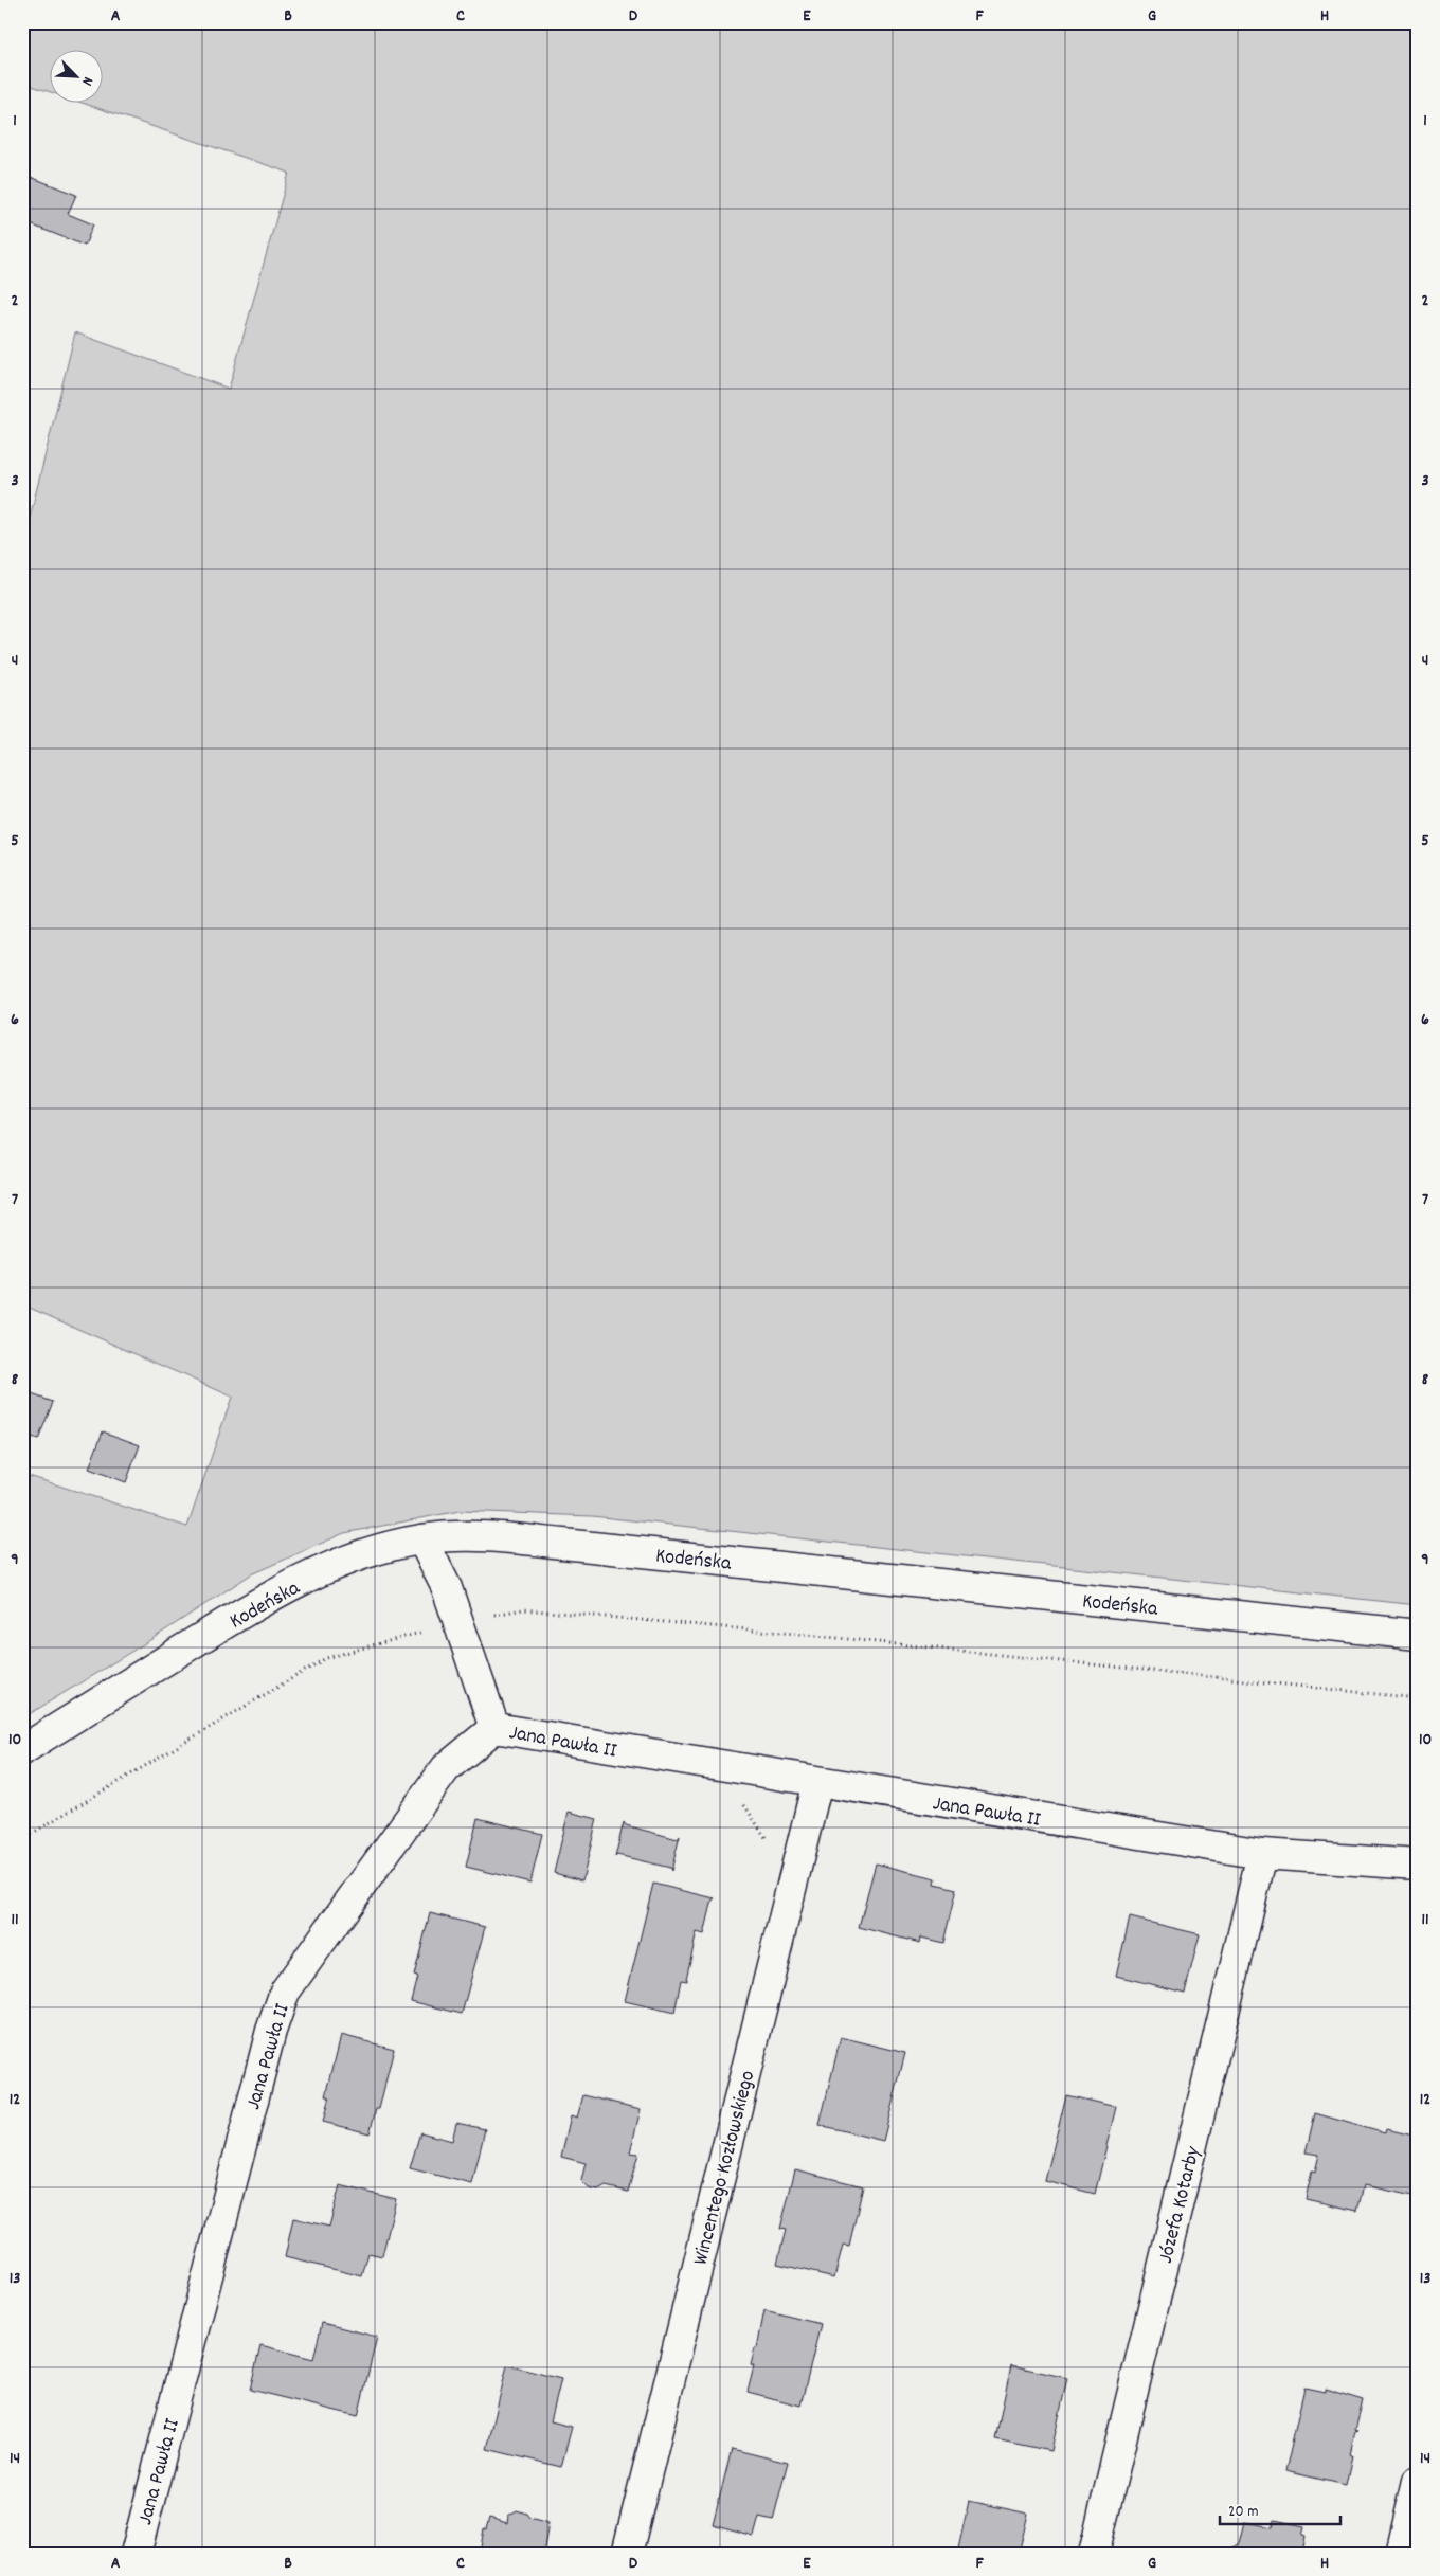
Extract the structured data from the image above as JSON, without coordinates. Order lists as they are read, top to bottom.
{
  "streets": {
    "street": [
      "Kodeńska",
      "Jana Pawła II",
      "Wincentego Kozłowskiego",
      "Józefa Kotarby"
    ]
  },
  "crossings": [
    ["Jana Pawła II", "Wincentego Kozłowskiego"],
    ["Jana Pawła II", "Józefa Kotarby"]
  ],
  "scale_bar": "20 m",
  "north": "bottom right",
  "grid": {
    "columns": [
      "A",
      "B",
      "C",
      "D",
      "E",
      "F",
      "G",
      "H"
    ],
    "rows": [
      "1",
      "2",
      "3",
      "4",
      "5",
      "6",
      "7",
      "8",
      "9",
      "10",
      "11",
      "12",
      "13",
      "14"
    ]
  }
}
